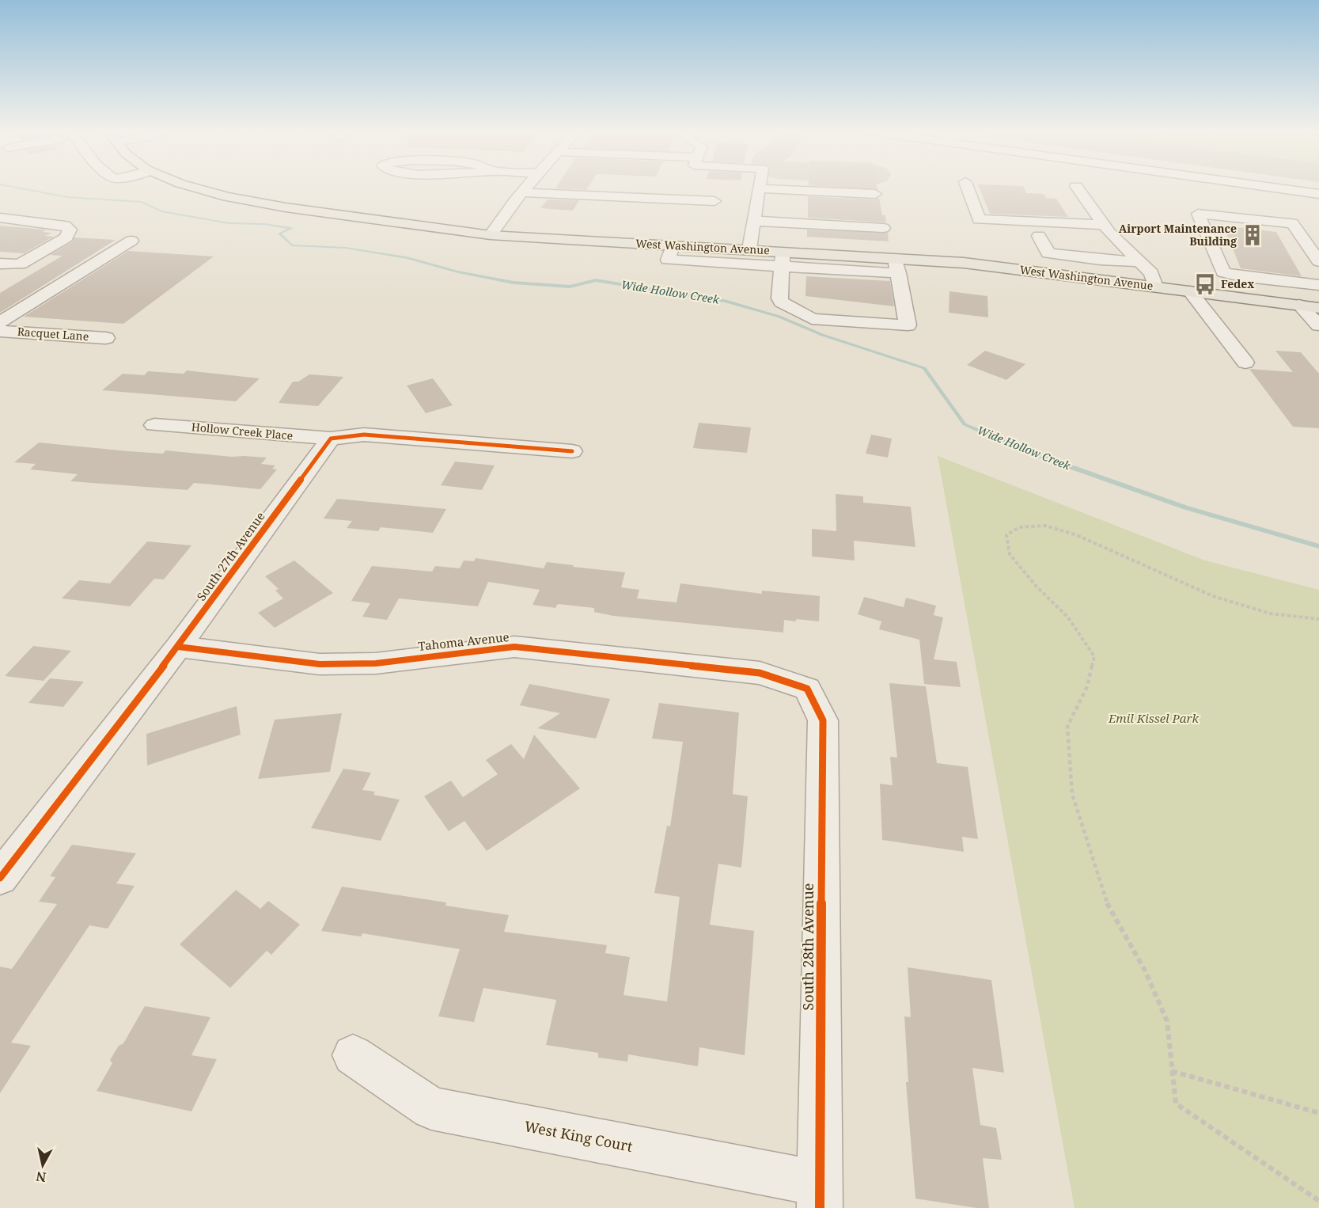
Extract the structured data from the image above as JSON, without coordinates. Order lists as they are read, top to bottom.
{
  "streets": {
    "main road": ["West Washington Avenue"],
    "street": [
      "Racquet Lane",
      "Hollow Creek Place",
      "South 27th Avenue",
      "Tahoma Avenue",
      "South 28th Avenue",
      "West King Court"
    ]
  },
  "crossings": [
    ["Hollow Creek Place", "South 27th Avenue"],
    ["South 27th Avenue", "Tahoma Avenue"],
    ["Tahoma Avenue", "South 28th Avenue"],
    ["South 28th Avenue", "West King Court"]
  ],
  "water": ["Wide Hollow Creek"],
  "parks": ["Emil Kissel Park"],
  "places": {
    "building": ["Airport Maintenance Building"],
    "bus stop": ["Fedex"]
  },
  "north": "bottom"
}
